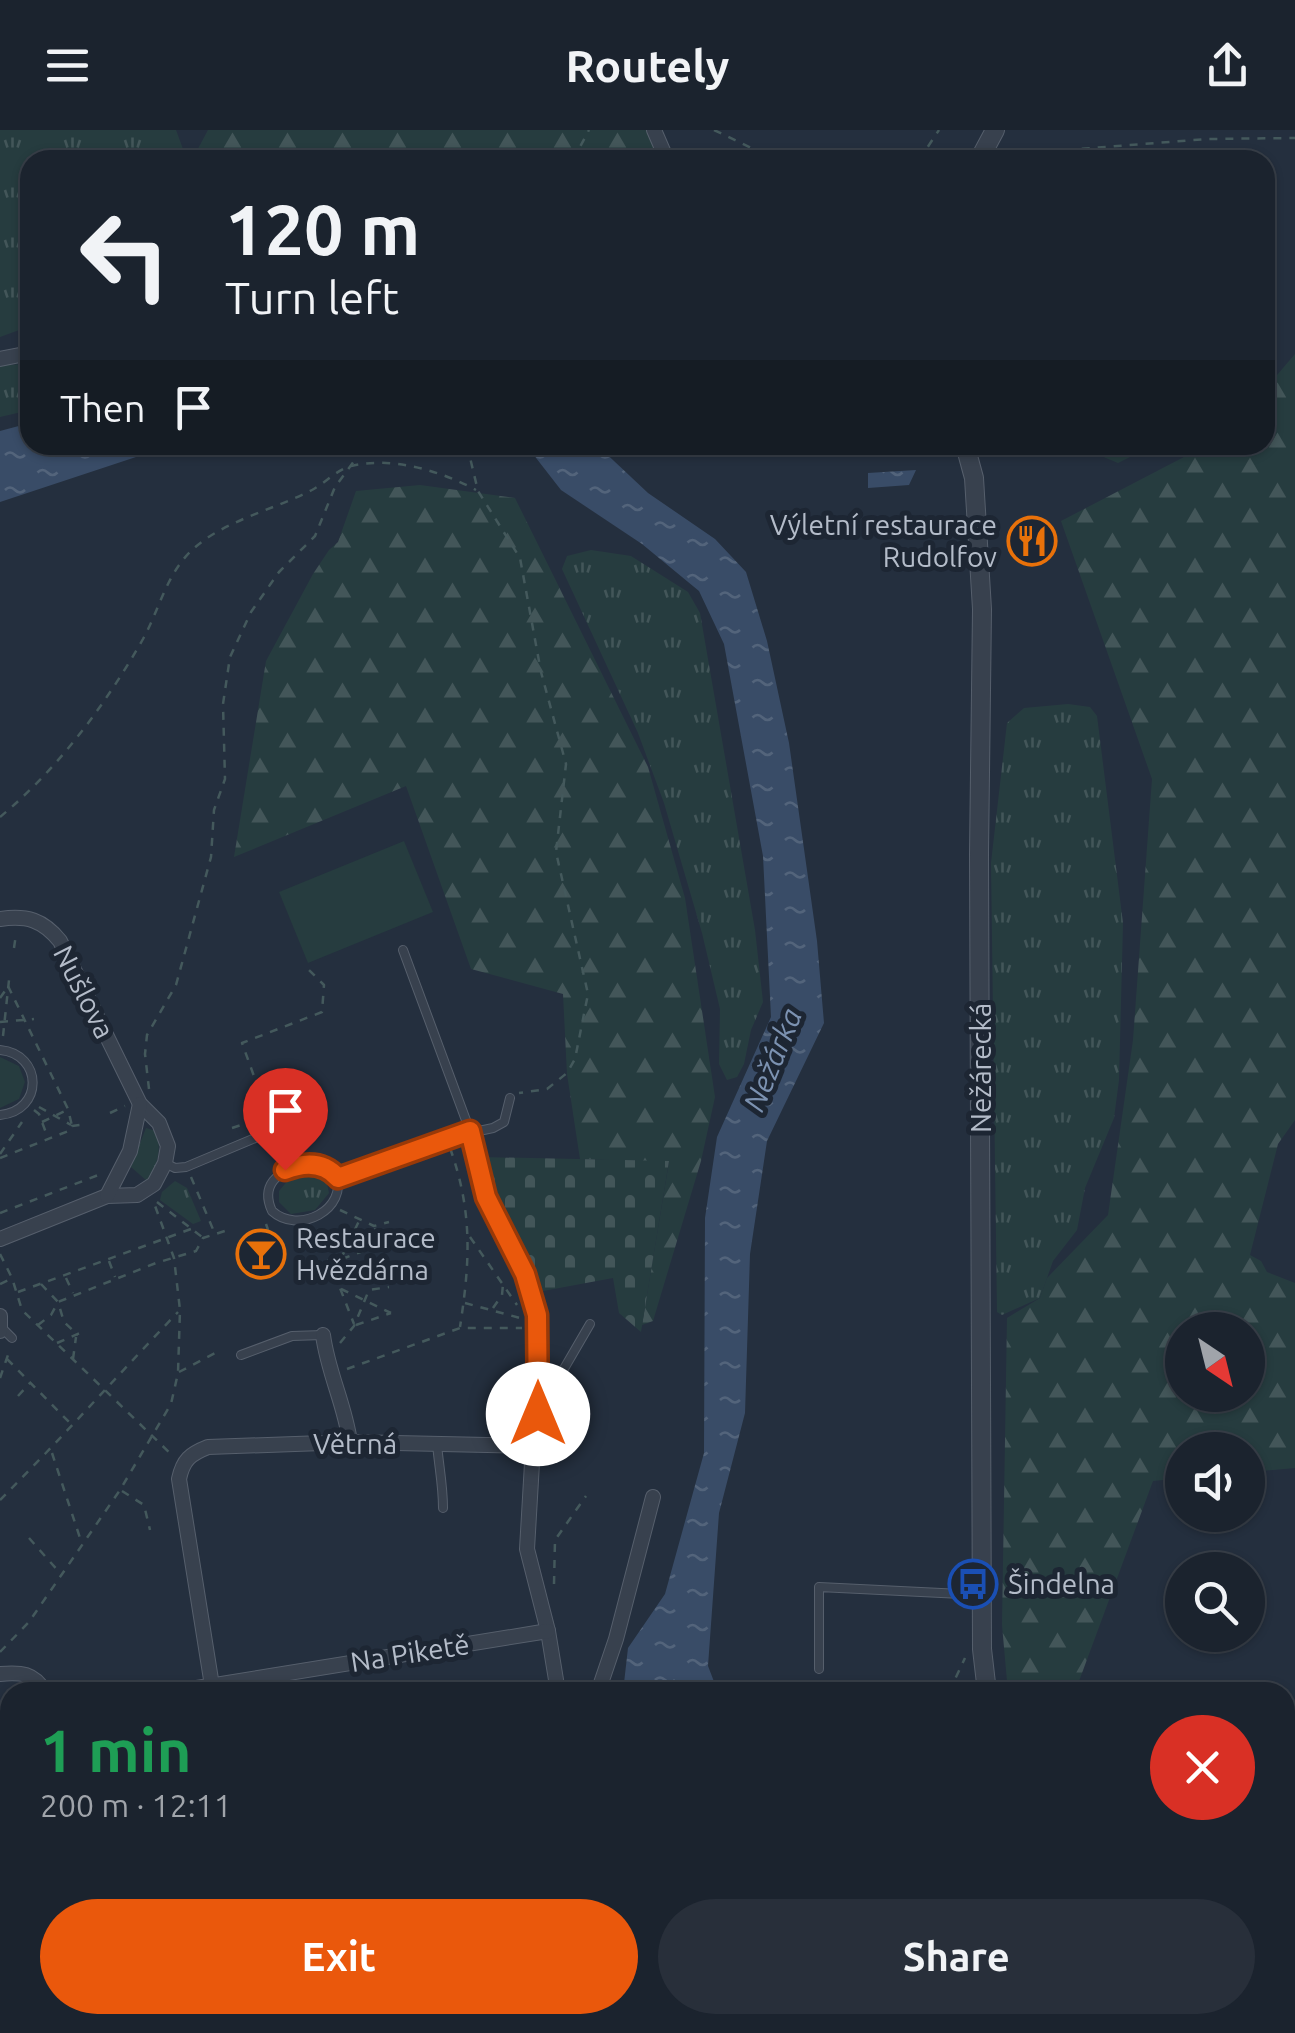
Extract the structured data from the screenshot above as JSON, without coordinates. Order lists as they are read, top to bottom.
{
  "streets": {
    "street": [
      "Nušlova",
      "Nežárecká",
      "Větrná",
      "Na Piketě"
    ]
  },
  "water": ["Nežárka"],
  "places": {
    "restaurant": ["Výletní restaurace Rudolfov"],
    "bar": ["Restaurace Hvězdárna"],
    "bus stop": ["Šindelna"]
  },
  "north": "bottom right",
  "page": {
    "header": "Routely",
    "turn": ["120 m", "Turn left"],
    "then": "Then",
    "heading": ["1 min", "200 m · 12:11"],
    "buttons": ["Exit", "Share"]
  }
}
